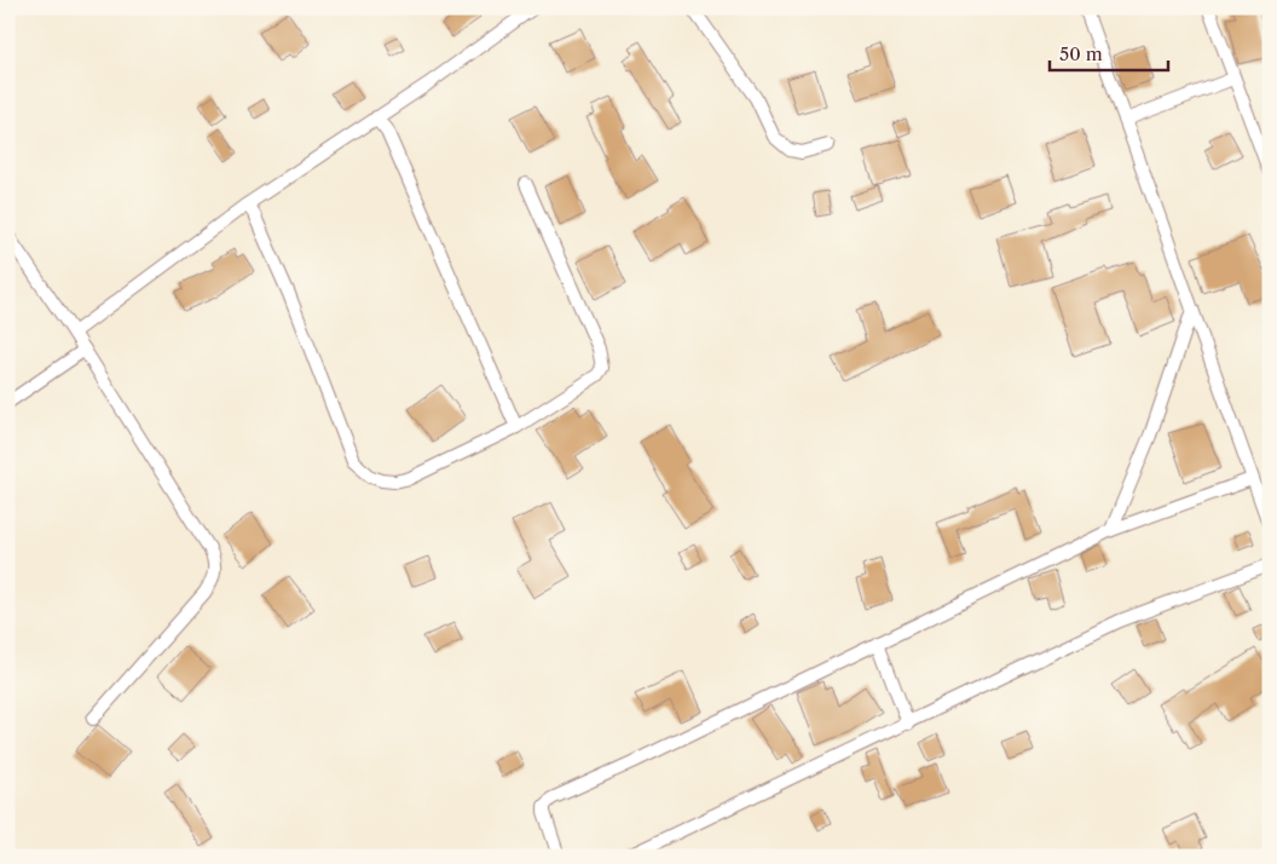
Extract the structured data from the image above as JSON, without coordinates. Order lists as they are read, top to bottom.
{
  "scale_bar": "50 m"
}
